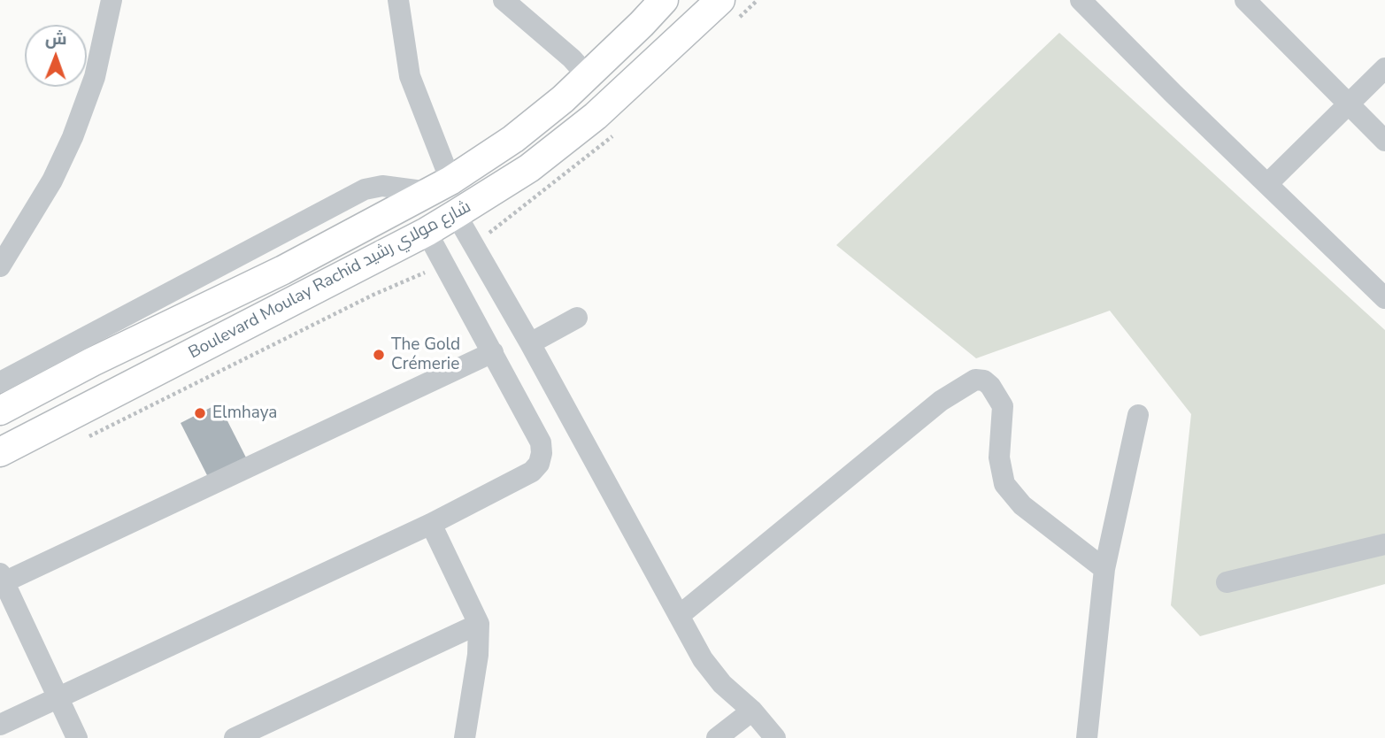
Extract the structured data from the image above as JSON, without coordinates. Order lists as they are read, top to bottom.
{
  "streets": {
    "main road": ["Boulevard Moulay Rachid شارع مولاي رشيد"]
  },
  "places": ["The Gold Crémerie", "Elmhaya"],
  "north": "top"
}
